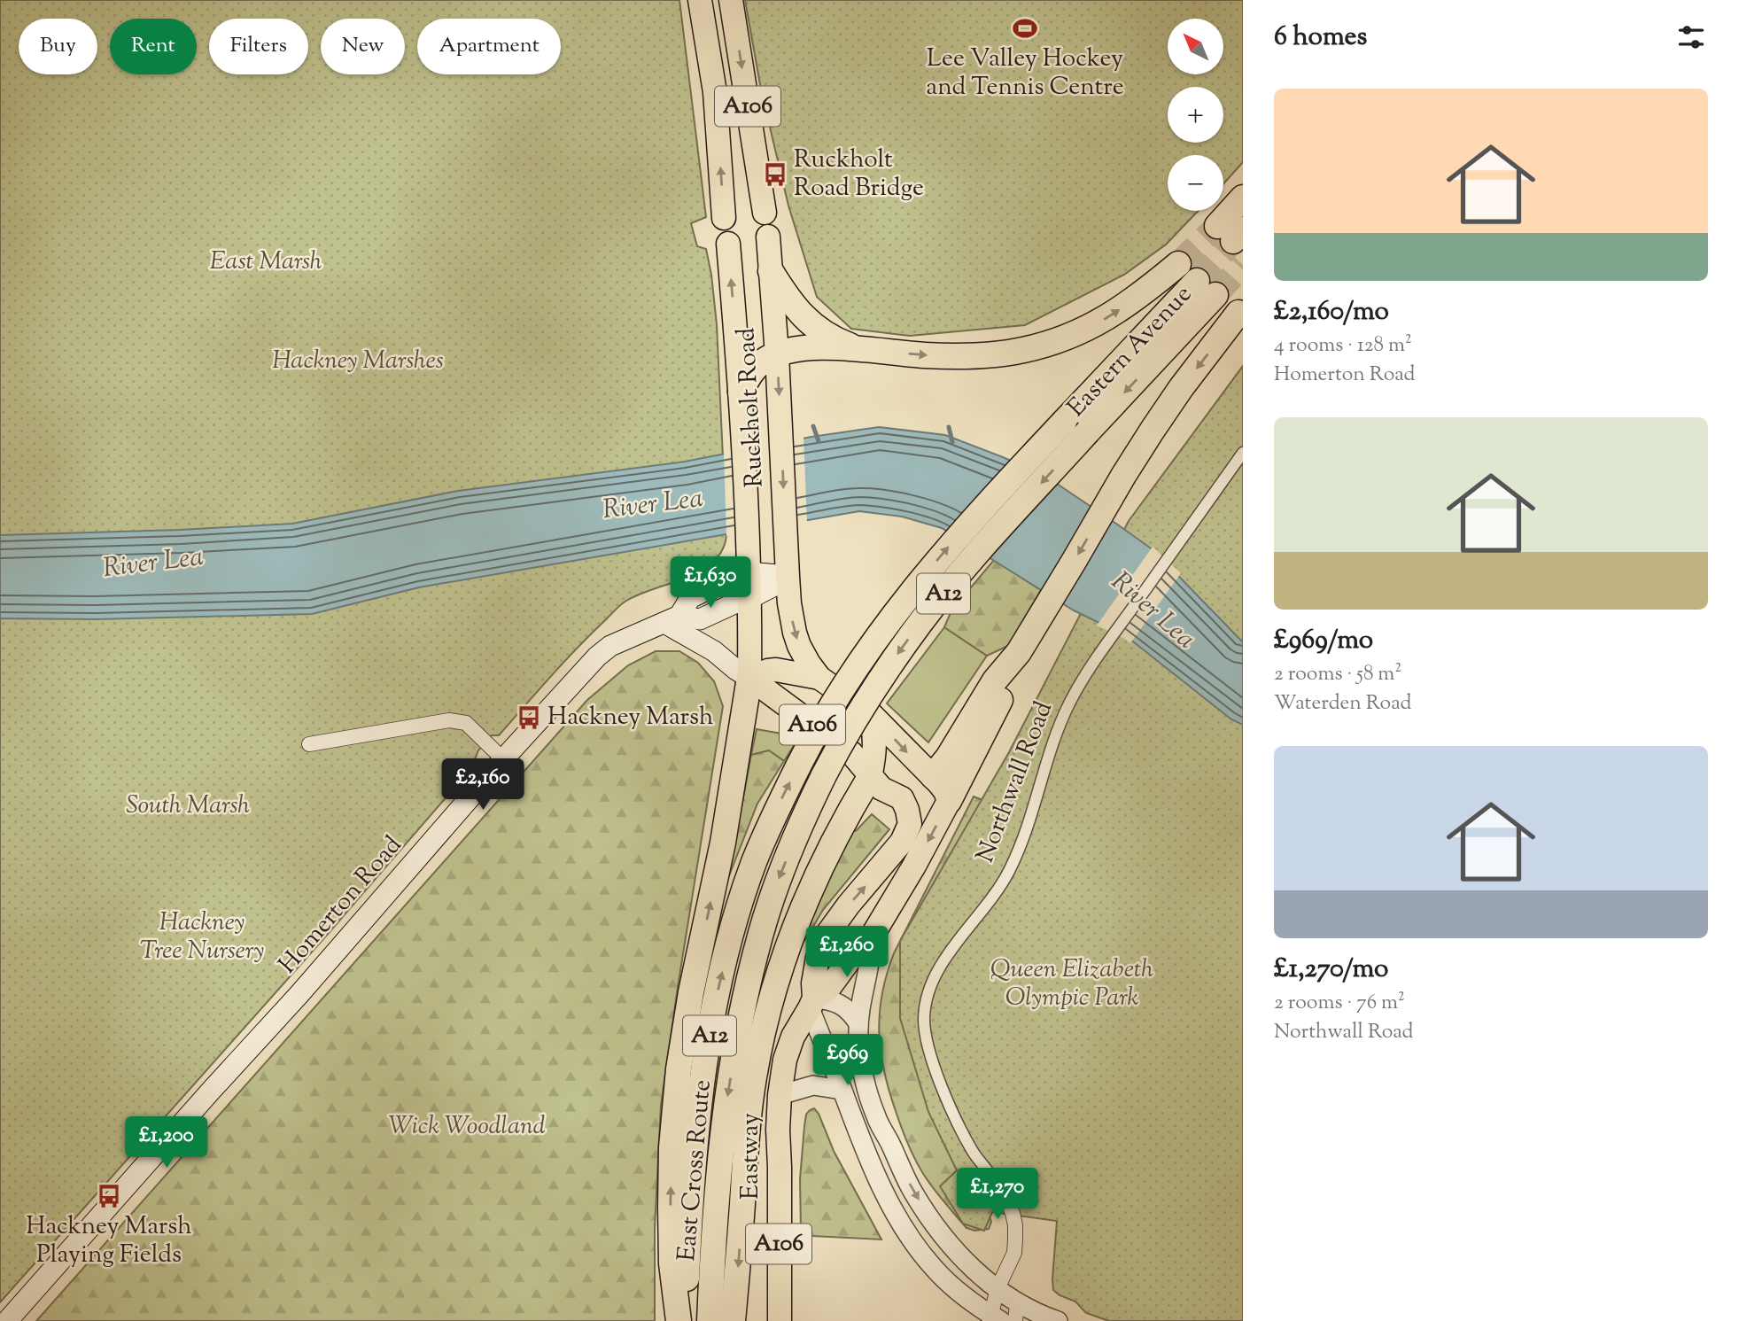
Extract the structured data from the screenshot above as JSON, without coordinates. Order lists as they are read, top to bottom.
{
  "streets": {
    "highway": ["Eastern Avenue", "A12", "East Cross Route"],
    "main road": [
      "A106",
      "Ruckholt Road",
      "Homerton Road",
      "Eastway"
    ],
    "street": ["Northwall Road"]
  },
  "crossings": [
    ["A106", "Ruckholt Road"],
    ["A106", "A12"],
    ["A106", "Eastway"],
    ["Eastern Avenue", "East Cross Route"],
    ["Ruckholt Road", "Homerton Road"]
  ],
  "water": ["River Lea"],
  "parks": [
    "East Marsh",
    "Hackney Marshes",
    "South Marsh",
    "Hackney Tree Nursery",
    "Queen Elizabeth Olympic Park",
    "Wick Woodland"
  ],
  "places": {
    "sports": ["Lee Valley Hockey and Tennis Centre"],
    "bus stop": ["Ruckholt Road Bridge", "Hackney Marsh", "Hackney Marsh Playing Fields"]
  },
  "north": "top left",
  "page": {
    "heading": "6 homes",
    "map_buttons": ["+", "−"],
    "chip": [
      "Buy",
      "Rent",
      "Filters",
      "New",
      "Apartment"
    ],
    "list": [
      {
        "name": "£2,160/mo",
        "note": "4 rooms · 128 m² · Homerton Road"
      },
      {
        "name": "£969/mo",
        "note": "2 rooms · 58 m² · Waterden Road"
      },
      {
        "name": "£1,270/mo",
        "note": "2 rooms · 76 m² · Northwall Road"
      }
    ],
    "price": [
      "£1,630",
      "£2,160",
      "£1,260",
      "£969",
      "£1,200",
      "£1,270"
    ]
  }
}
